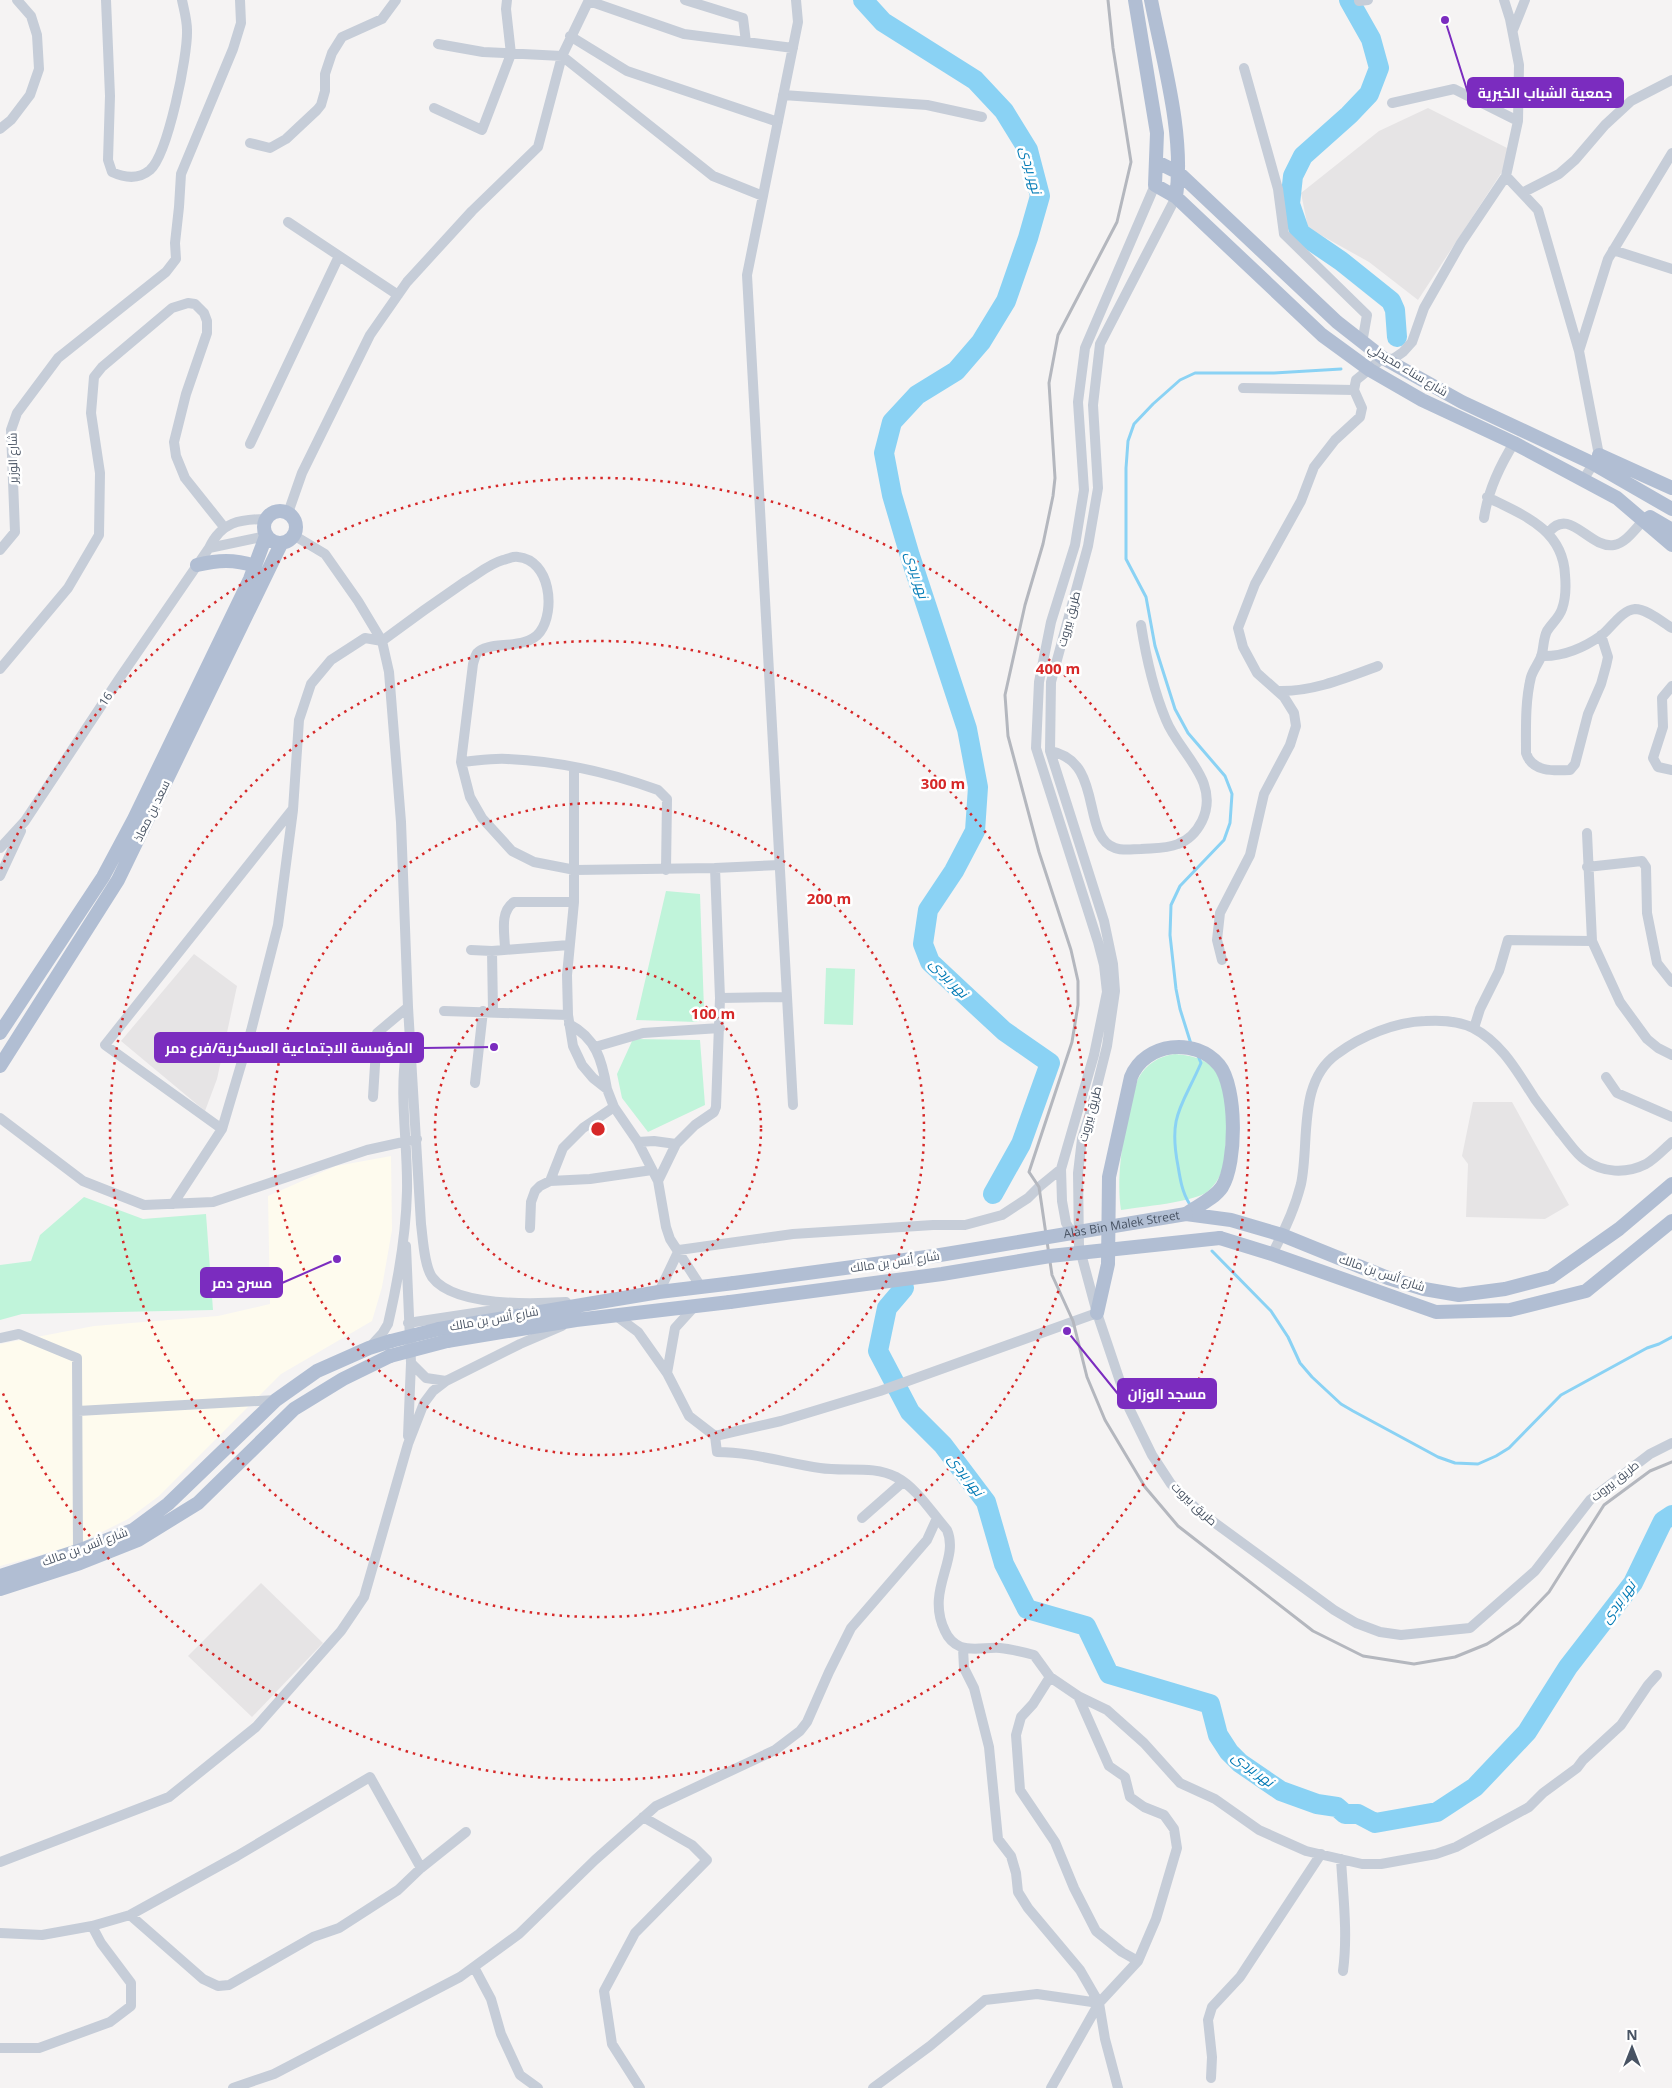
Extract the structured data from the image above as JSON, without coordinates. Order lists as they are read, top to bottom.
{
  "streets": {
    "main road": [
      "شارع سناء محيدلي",
      "سعد بن معاذ",
      "Alas Bin Malek Street",
      "شارع أنس بن مالك"
    ],
    "street": ["شارع الوزير", "طريق بيروت", "16"]
  },
  "crossings": [
    ["Alas Bin Malek Street", "شارع أنس بن مالك"]
  ],
  "water": ["نهر بردى"],
  "places": [
    "جمعية الشباب الخيرية",
    "المؤسسة الاجتماعية العسكرية/فرع دمر",
    "مسرح دمر",
    "مسجد الوزان"
  ],
  "north": "top",
  "rings": [
    "400 m",
    "300 m",
    "200 m",
    "100 m"
  ]
}
